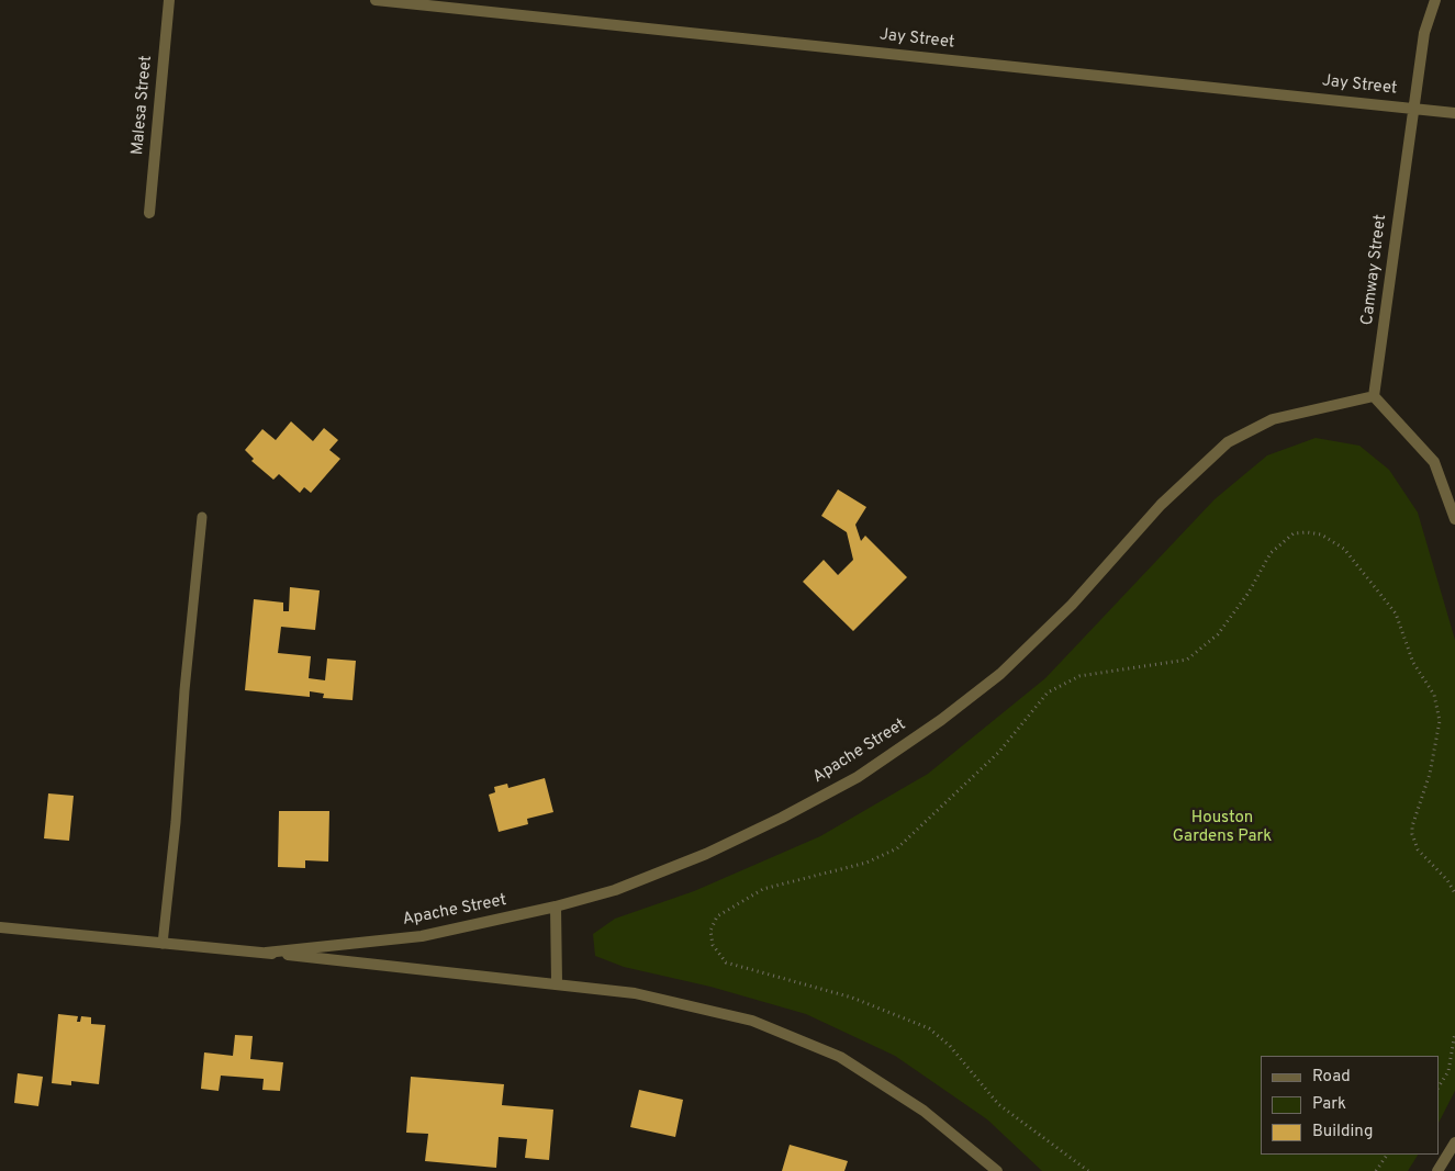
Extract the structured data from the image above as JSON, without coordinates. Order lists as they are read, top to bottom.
{
  "streets": {
    "street": [
      "Jay Street",
      "Malesa Street",
      "Camway Street",
      "Apache Street"
    ]
  },
  "crossings": [
    ["Jay Street", "Camway Street"],
    ["Camway Street", "Apache Street"]
  ],
  "parks": ["Houston Gardens Park"],
  "legend": ["Road", "Park", "Building"]
}
